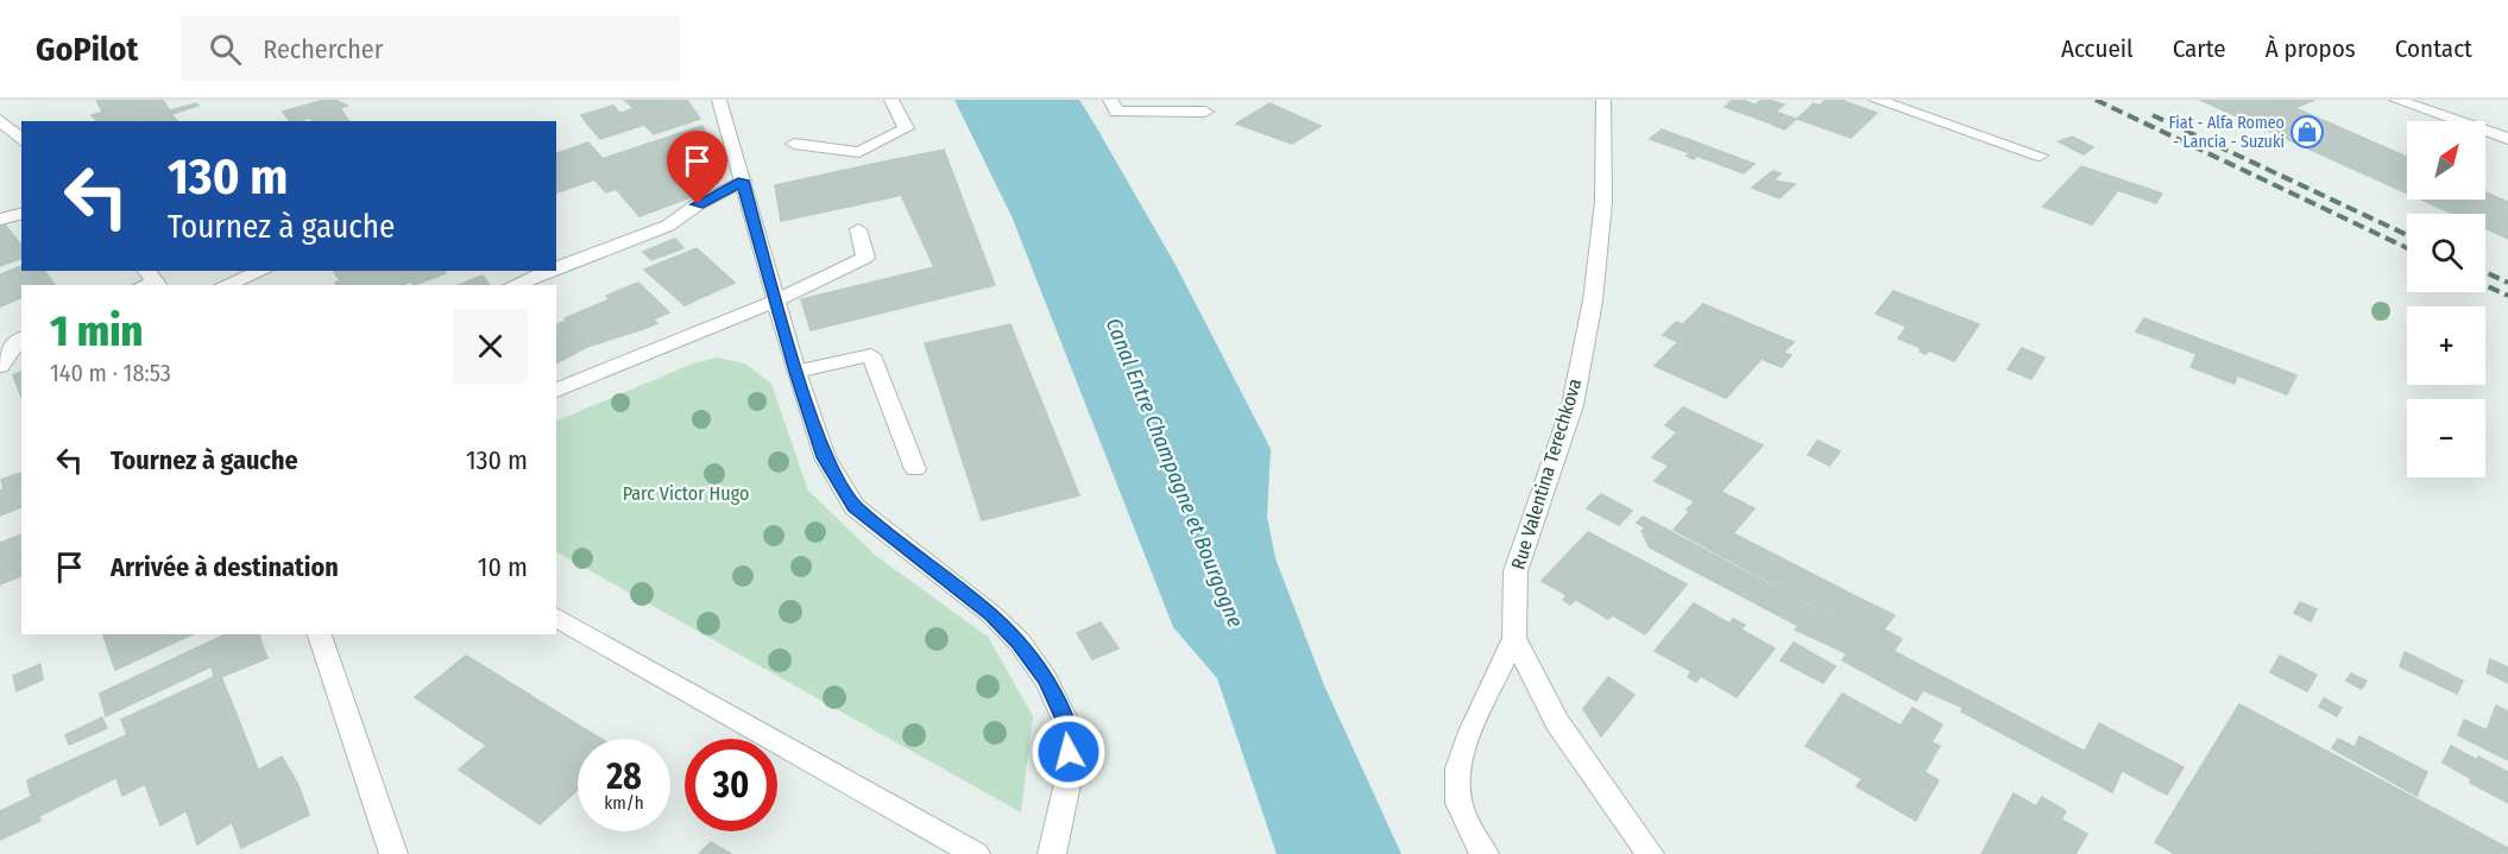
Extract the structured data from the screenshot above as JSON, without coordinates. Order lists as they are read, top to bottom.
{
  "streets": {
    "street": ["Rue Valentina Terechkova"]
  },
  "water": ["Canal Entre Champagne et Bourgogne"],
  "parks": ["Parc Victor Hugo"],
  "places": {
    "shop": ["Fiat - Alfa Romeo - Lancia - Suzuki"]
  },
  "north": "top right",
  "page": {
    "header": "GoPilot",
    "search": "Rechercher",
    "nav": [
      "Accueil",
      "Carte",
      "À propos",
      "Contact"
    ],
    "map_buttons": ["+", "−"],
    "turn": ["130 m", "Tournez à gauche"],
    "heading": ["1 min", "140 m · 18:53"],
    "list": [
      {
        "name": "Tournez à gauche",
        "value": "130 m"
      },
      {
        "name": "Arrivée à destination",
        "value": "10 m"
      }
    ],
    "speed": "28 km/h",
    "limit": "30"
  }
}
